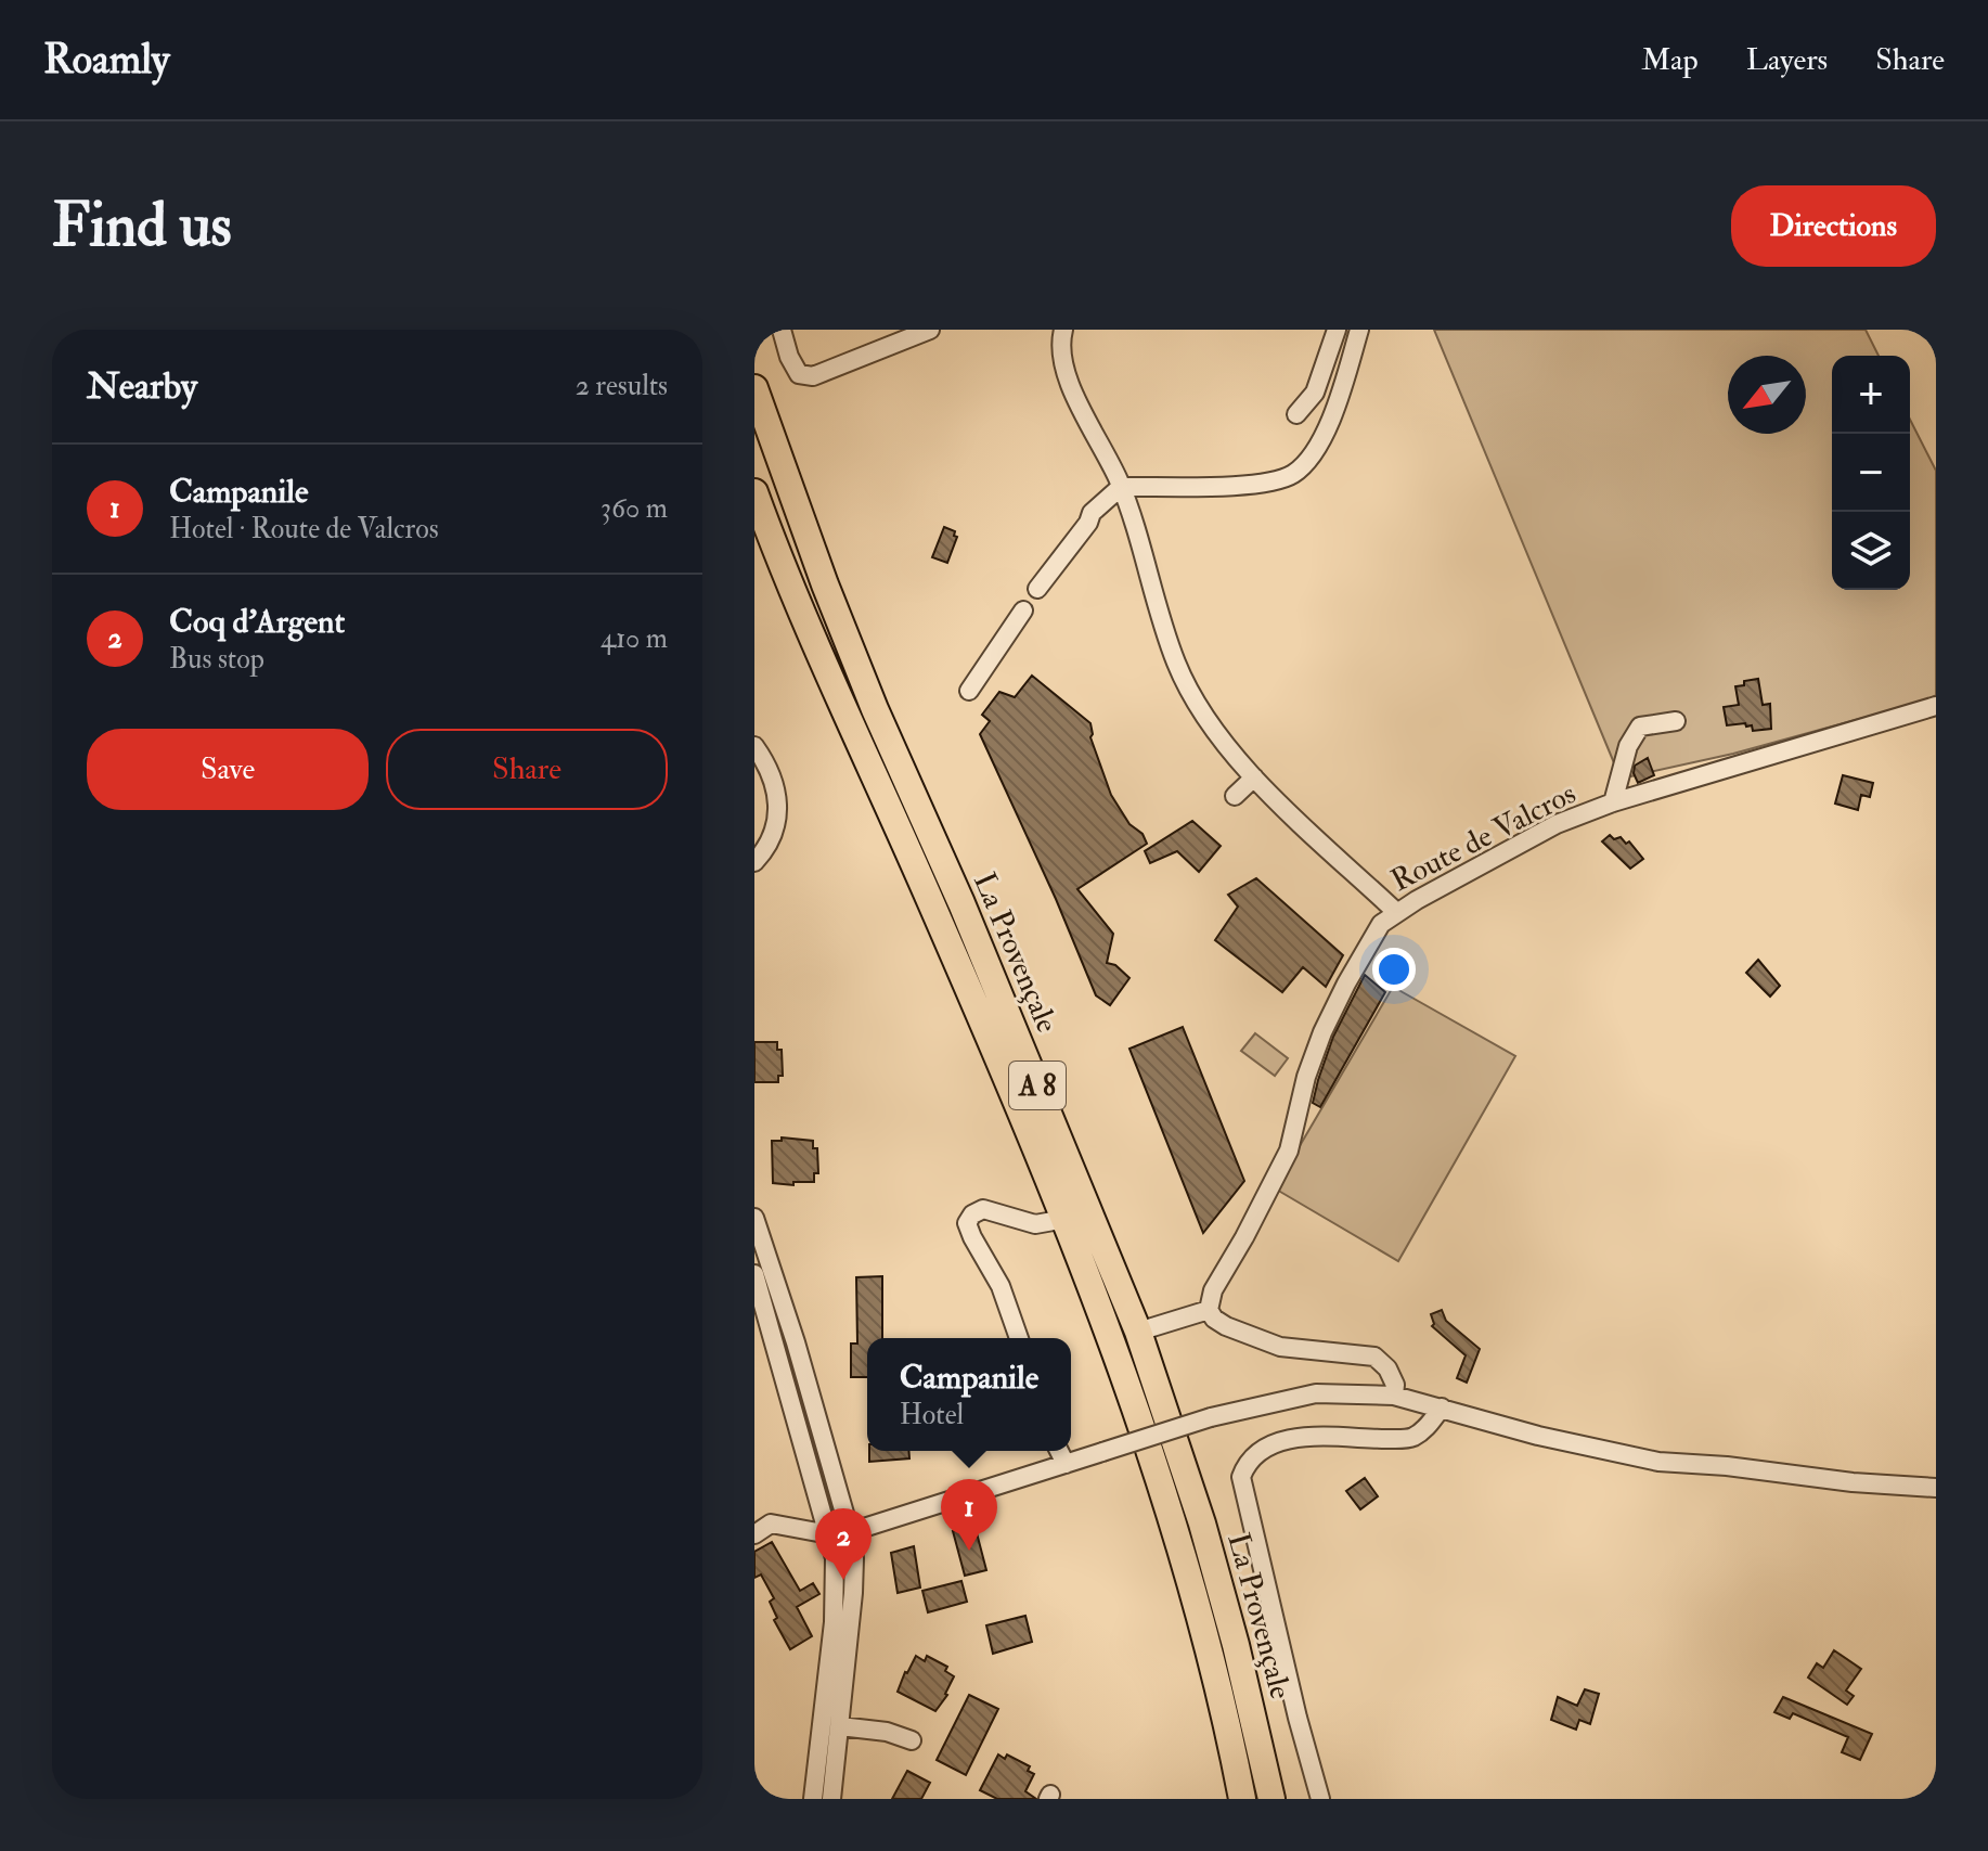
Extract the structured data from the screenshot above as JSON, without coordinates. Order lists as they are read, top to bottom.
{
  "streets": {
    "highway": ["La Provençale", "A 8"],
    "street": ["Route de Valcros"]
  },
  "north": "bottom left",
  "page": {
    "header": "Roamly",
    "nav": ["Map", "Layers", "Share"],
    "buttons": [
      "Directions",
      ["Save", "Share"]
    ],
    "title": "Find us",
    "heading": ["Nearby", "2 results"],
    "map_buttons": ["+", "−"],
    "list": [
      {
        "mark": "1",
        "name": "Campanile",
        "note": "Hotel · Route de Valcros",
        "value": "360 m"
      },
      {
        "mark": "2",
        "name": "Coq d'Argent",
        "note": "Bus stop",
        "value": "410 m"
      }
    ],
    "popup": ["Campanile", "Hotel"],
    "pins": ["1", "2"]
  }
}
